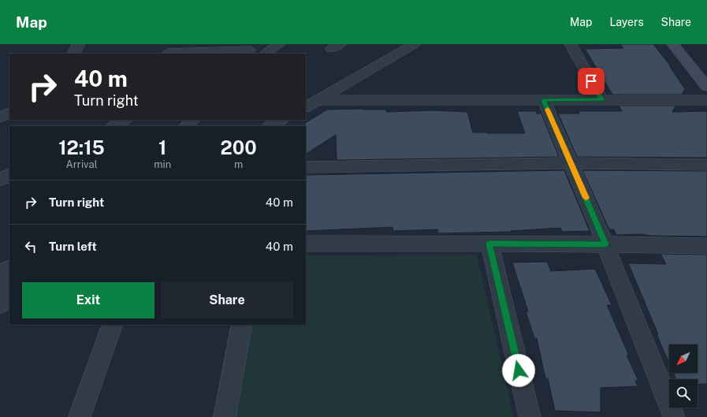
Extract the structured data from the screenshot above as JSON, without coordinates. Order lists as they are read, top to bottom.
{
  "north": "bottom left",
  "page": {
    "header": "Map",
    "nav": ["Map", "Layers", "Share"],
    "turn": ["40 m", "Turn right"],
    "eta": [
      "12:15",
      "Arrival",
      "1",
      "min",
      "200",
      "m"
    ],
    "list": [
      {
        "name": "Turn right",
        "value": "40 m"
      },
      {
        "name": "Turn left",
        "value": "40 m"
      }
    ],
    "buttons": ["Exit", "Share"]
  }
}
